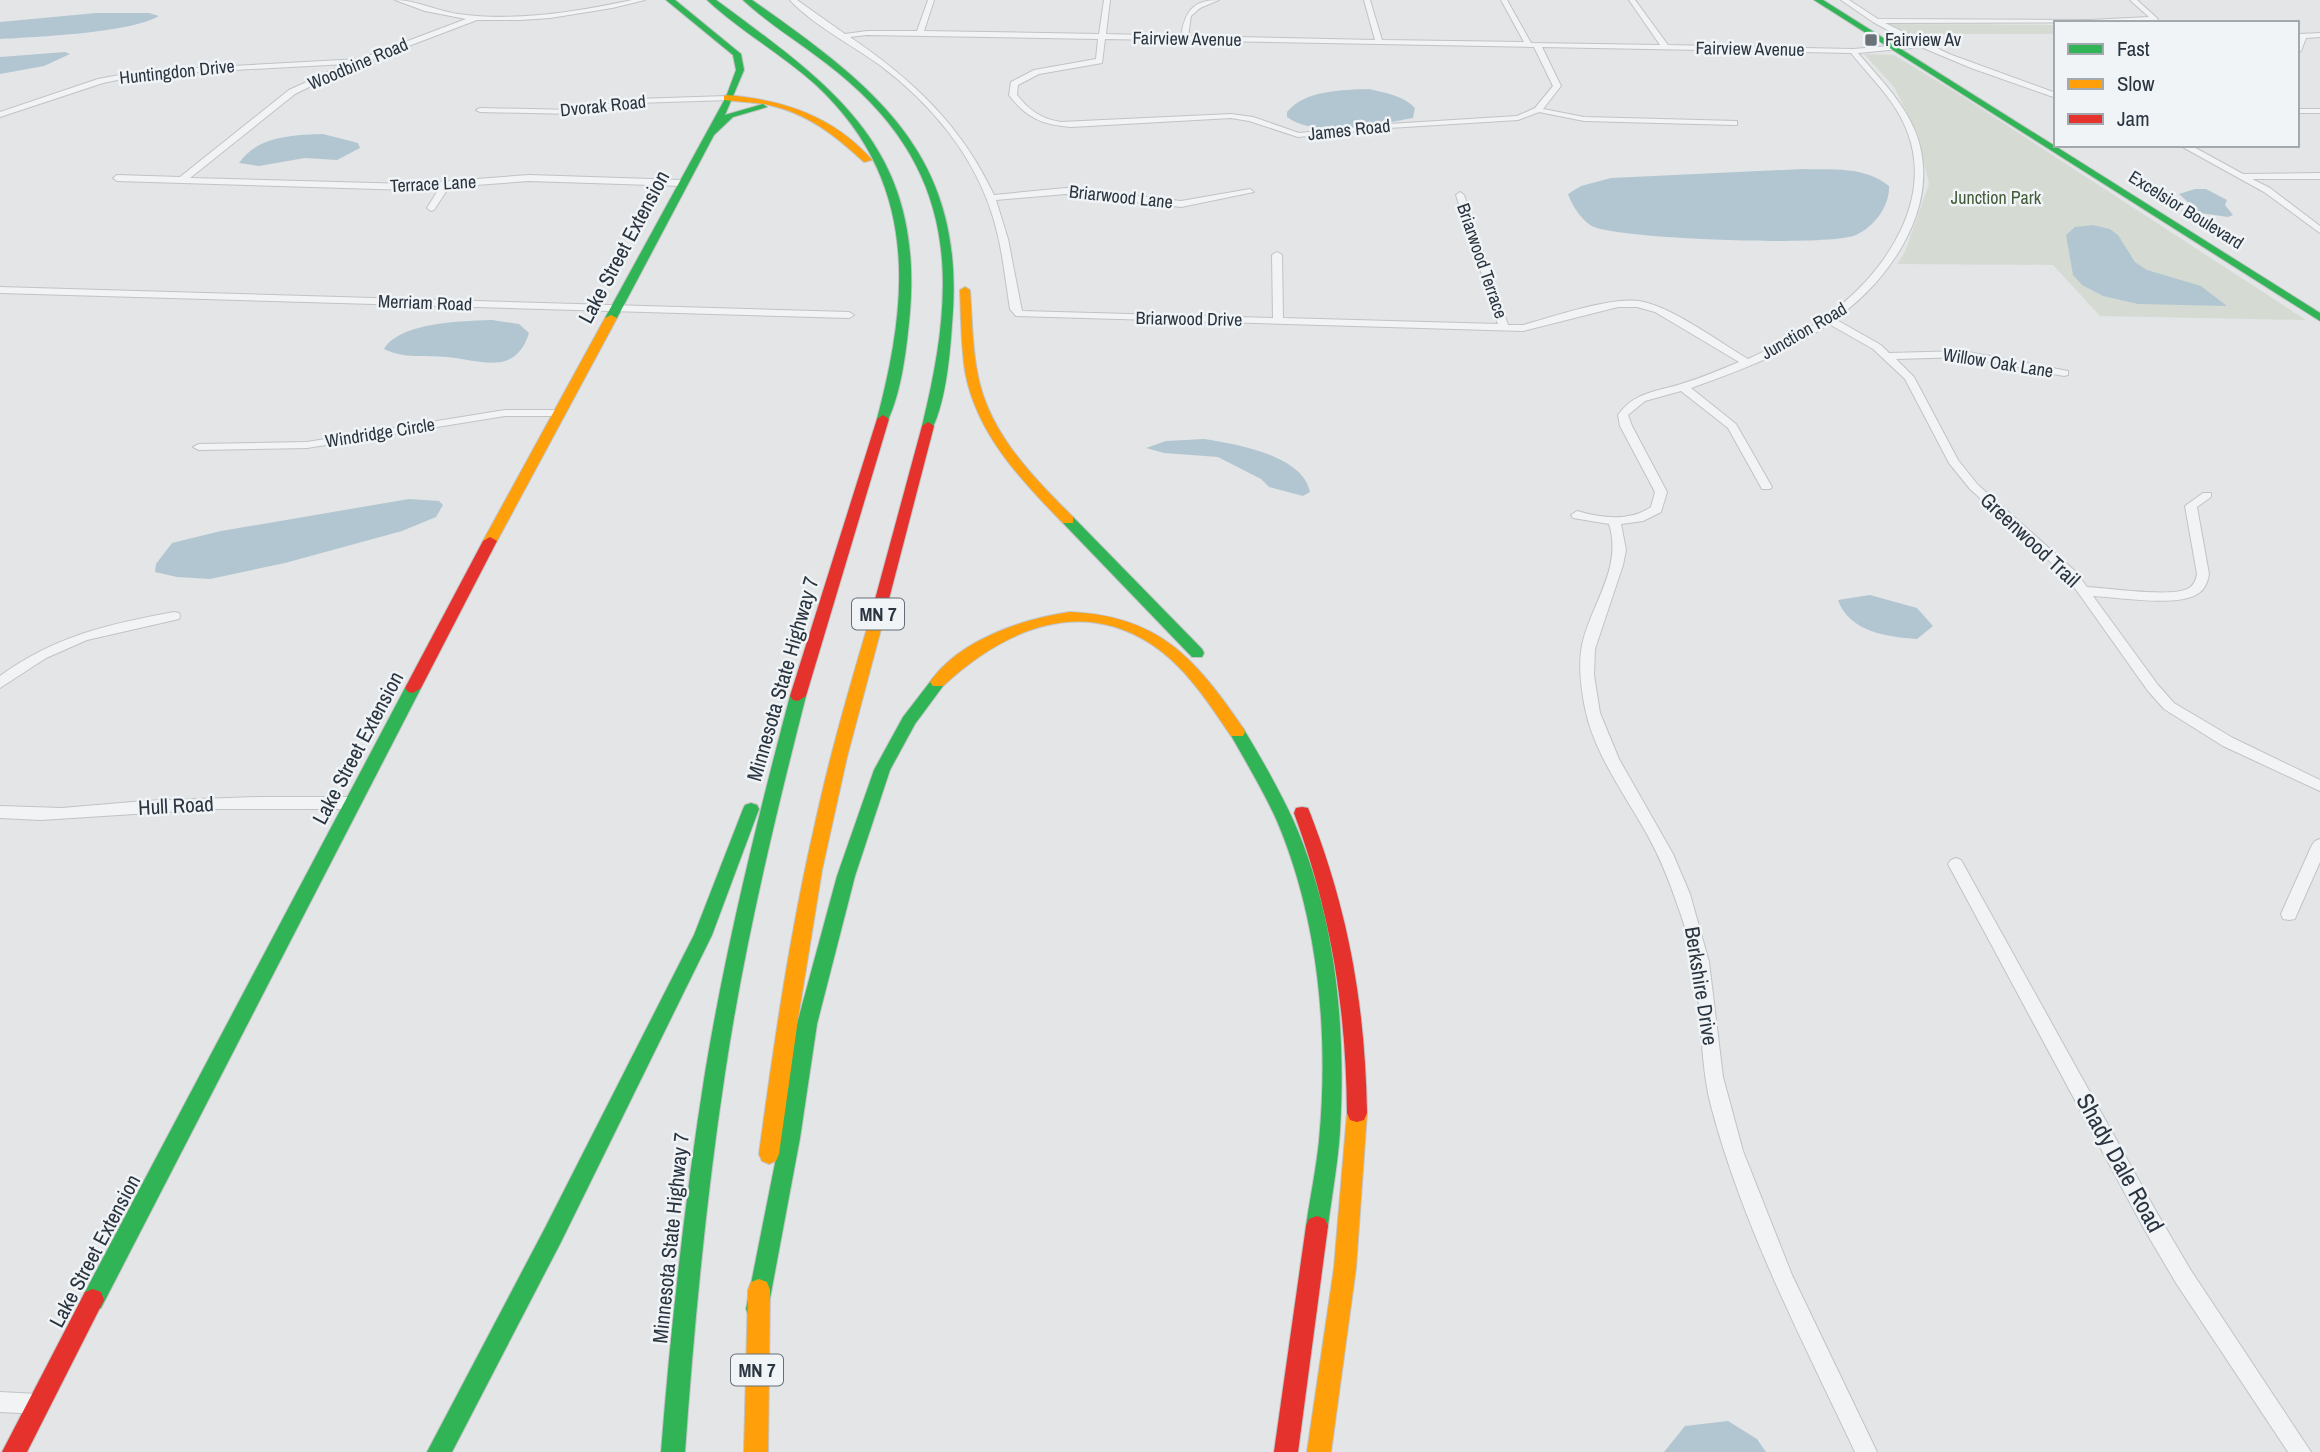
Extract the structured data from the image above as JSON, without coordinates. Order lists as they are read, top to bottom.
{
  "streets": {
    "main road": [
      "Excelsior Boulevard",
      "Lake Street Extension",
      "MN 7",
      "Minnesota State Highway 7"
    ],
    "street": [
      "Fairview Avenue",
      "Woodbine Road",
      "Huntingdon Drive",
      "Dvorak Road",
      "James Road",
      "Terrace Lane",
      "Briarwood Lane",
      "Briarwood Terrace",
      "Merriam Road",
      "Briarwood Drive",
      "Junction Road",
      "Willow Oak Lane",
      "Windridge Circle",
      "Greenwood Trail",
      "Hull Road",
      "Berkshire Drive",
      "Shady Dale Road"
    ]
  },
  "crossings": [
    ["Fairview Avenue", "James Road"],
    ["Fairview Avenue", "Excelsior Boulevard"],
    ["Fairview Avenue", "Briarwood Drive"],
    ["Fairview Avenue", "Junction Road"],
    ["Woodbine Road", "Huntingdon Drive"],
    ["Woodbine Road", "Terrace Lane"],
    ["Dvorak Road", "Lake Street Extension"],
    ["Terrace Lane", "Lake Street Extension"],
    ["Briarwood Lane", "Briarwood Drive"],
    ["Lake Street Extension", "Merriam Road"],
    ["Lake Street Extension", "Windridge Circle"],
    ["Lake Street Extension", "Hull Road"],
    ["Briarwood Terrace", "Briarwood Drive"],
    ["Briarwood Drive", "Junction Road"],
    ["Junction Road", "Greenwood Trail"],
    ["Junction Road", "Berkshire Drive"],
    ["Willow Oak Lane", "Greenwood Trail"]
  ],
  "parks": ["Junction Park"],
  "places": {
    "transit": ["Fairview Av"]
  },
  "legend": ["Fast", "Slow", "Jam"]
}
